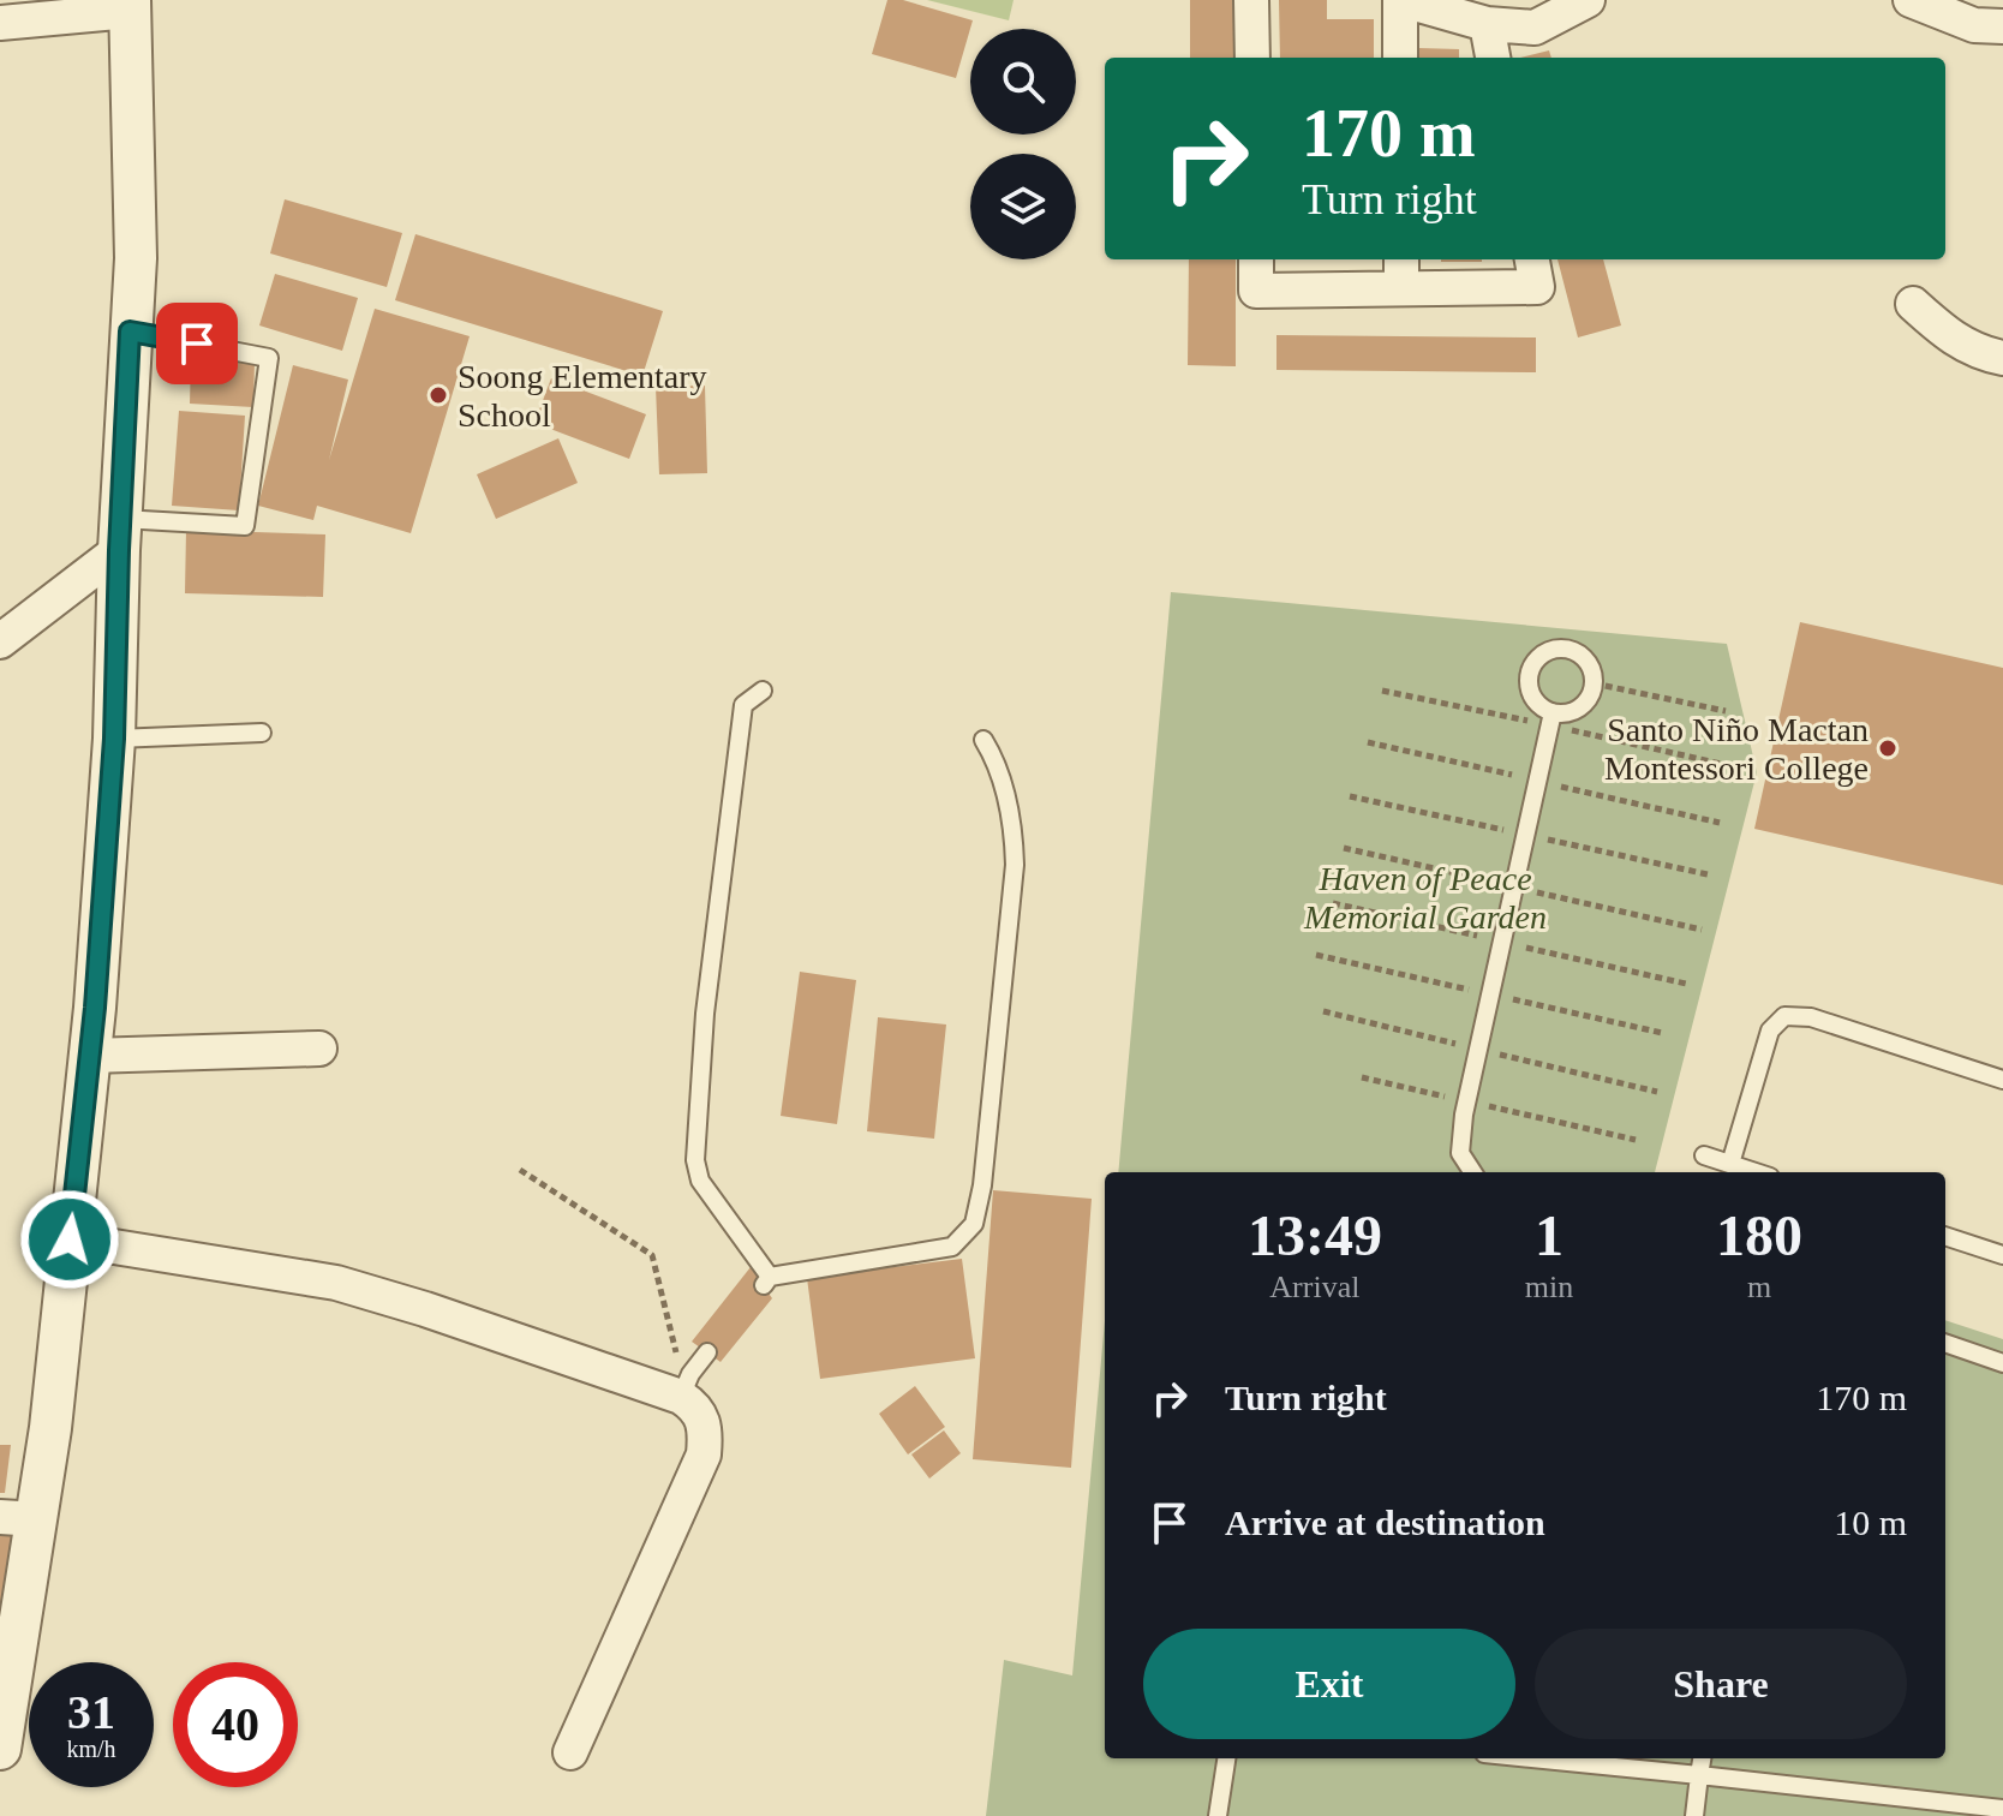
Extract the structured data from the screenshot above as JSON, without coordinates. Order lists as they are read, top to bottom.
{
  "parks": ["Haven of Peace Memorial Garden"],
  "places": ["Soong Elementary School", "Santo Niño Mactan Montessori College"],
  "page": {
    "turn": ["170 m", "Turn right"],
    "eta": [
      "13:49",
      "Arrival",
      "1",
      "min",
      "180",
      "m"
    ],
    "list": [
      {
        "name": "Turn right",
        "value": "170 m"
      },
      {
        "name": "Arrive at destination",
        "value": "10 m"
      }
    ],
    "buttons": ["Exit", "Share"],
    "speed": "31 km/h",
    "limit": "40"
  }
}
